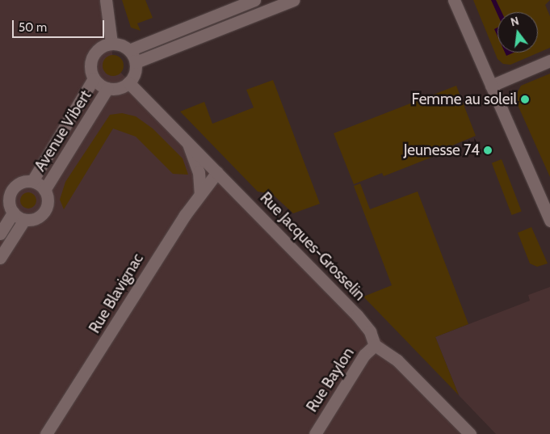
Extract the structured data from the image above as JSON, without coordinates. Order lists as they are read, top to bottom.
{
  "streets": {
    "main road": [
      "Avenue Vibert",
      "Rue Jacques-Grosselin",
      "Rue Blavignac",
      "Rue Baylon"
    ]
  },
  "crossings": [
    ["Avenue Vibert", "Rue Jacques-Grosselin"],
    ["Rue Jacques-Grosselin", "Rue Blavignac"],
    ["Rue Jacques-Grosselin", "Rue Baylon"]
  ],
  "places": ["Femme au soleil", "Jeunesse 74"],
  "scale_bar": "50 m",
  "north": "top"
}
